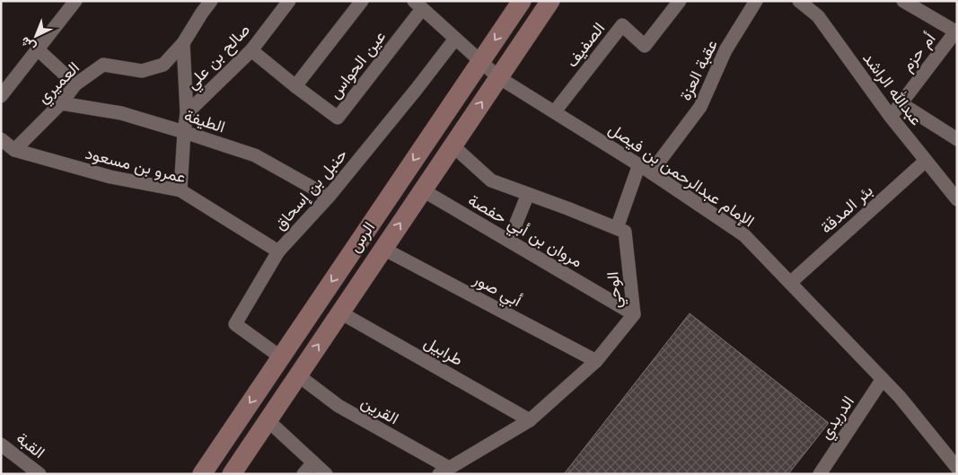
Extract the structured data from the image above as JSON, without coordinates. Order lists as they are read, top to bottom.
{
  "streets": {
    "street": [
      "الصفيف",
      "أم حزم",
      "صالح بن علي",
      "عين الحواس",
      "عقبة العزة",
      "العميري",
      "عبدالله الراشد",
      "الطيفة",
      "عمرو بن مسعود",
      "الإمام عبدالرحمن بن فيصل",
      "حنبل بن إسحاق",
      "بئر المدقة",
      "مروان بن أبي حفصة",
      "الرس",
      "أبي صور",
      "الوحي",
      "طرابيل",
      "القرين",
      "الدريدي",
      "القبة"
    ]
  },
  "crossings": [
    ["الصفيف", "الإمام عبدالرحمن بن فيصل"],
    ["أم حزم", "عبدالله الراشد"],
    ["صالح بن علي", "عين الحواس"],
    ["عين الحواس", "الإمام عبدالرحمن بن فيصل"],
    ["عقبة العزة", "الإمام عبدالرحمن بن فيصل"],
    ["العميري", "الطيفة"],
    ["العميري", "عمرو بن مسعود"],
    ["عبدالله الراشد", "بئر المدقة"],
    ["الطيفة", "حنبل بن إسحاق"],
    ["عمرو بن مسعود", "حنبل بن إسحاق"],
    ["الإمام عبدالرحمن بن فيصل", "حنبل بن إسحاق"],
    ["الإمام عبدالرحمن بن فيصل", "بئر المدقة"],
    ["الإمام عبدالرحمن بن فيصل", "الرس"],
    ["الإمام عبدالرحمن بن فيصل", "الدريدي"],
    ["حنبل بن إسحاق", "الرس"],
    ["مروان بن أبي حفصة", "الرس"],
    ["مروان بن أبي حفصة", "الوحي"],
    ["الرس", "أبي صور"],
    ["الرس", "طرابيل"],
    ["الرس", "القرين"],
    ["أبي صور", "الوحي"],
    ["الوحي", "طرابيل"],
    ["الوحي", "القرين"]
  ],
  "north": "bottom left"
}
